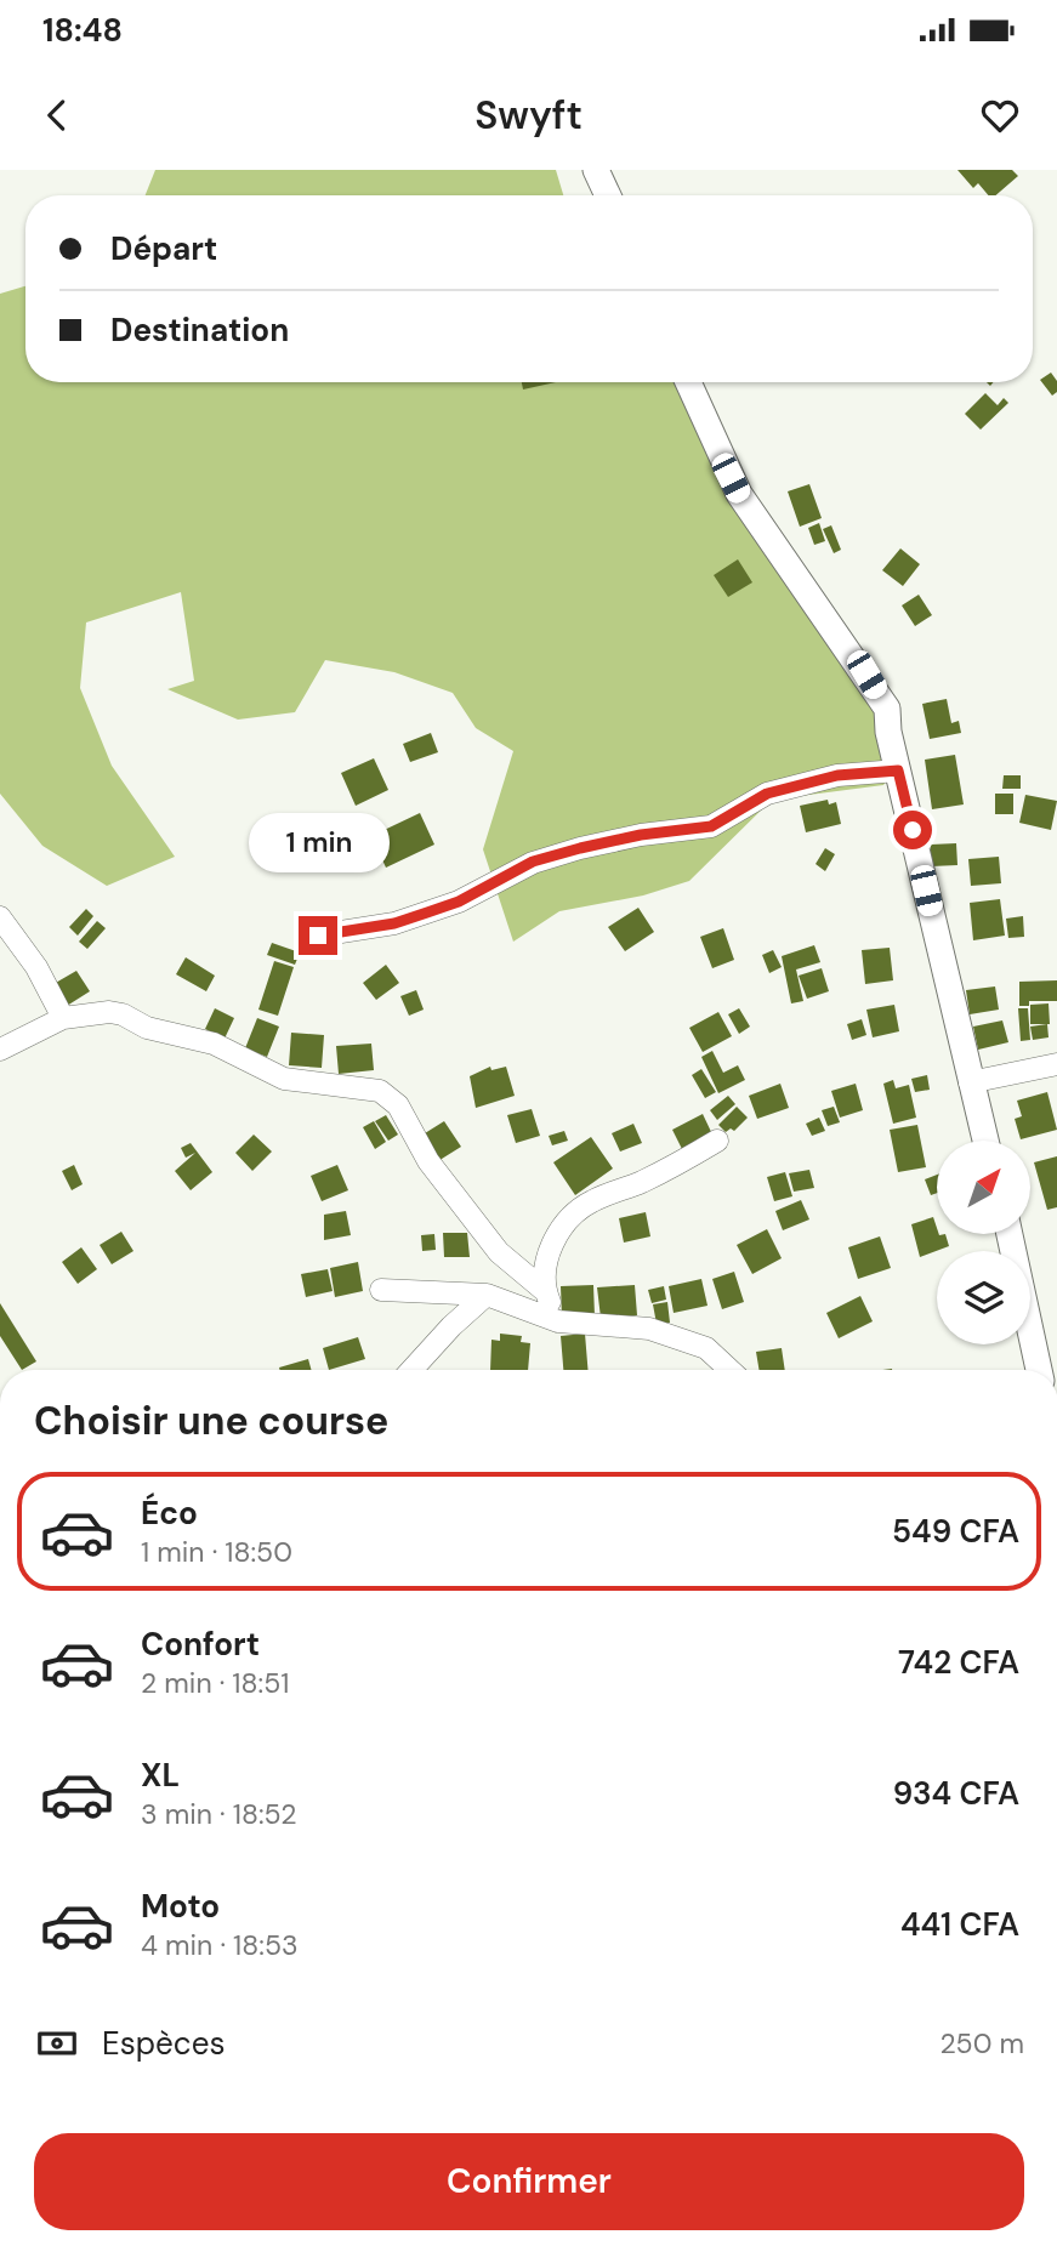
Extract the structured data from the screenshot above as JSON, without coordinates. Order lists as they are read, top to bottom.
{
  "north": "top right",
  "page": {
    "status": "18:48",
    "header": "Swyft",
    "banner": ["Départ", "Destination"],
    "bubble": "1 min",
    "heading": "Choisir une course",
    "list": [
      {
        "name": "Éco",
        "note": "1 min · 18:50",
        "value": "549 CFA"
      },
      {
        "name": "Confort",
        "note": "2 min · 18:51",
        "value": "742 CFA"
      },
      {
        "name": "XL",
        "note": "3 min · 18:52",
        "value": "934 CFA"
      },
      {
        "name": "Moto",
        "note": "4 min · 18:53",
        "value": "441 CFA"
      }
    ],
    "pay": ["Espèces", "250 m"],
    "buttons": "Confirmer"
  }
}
